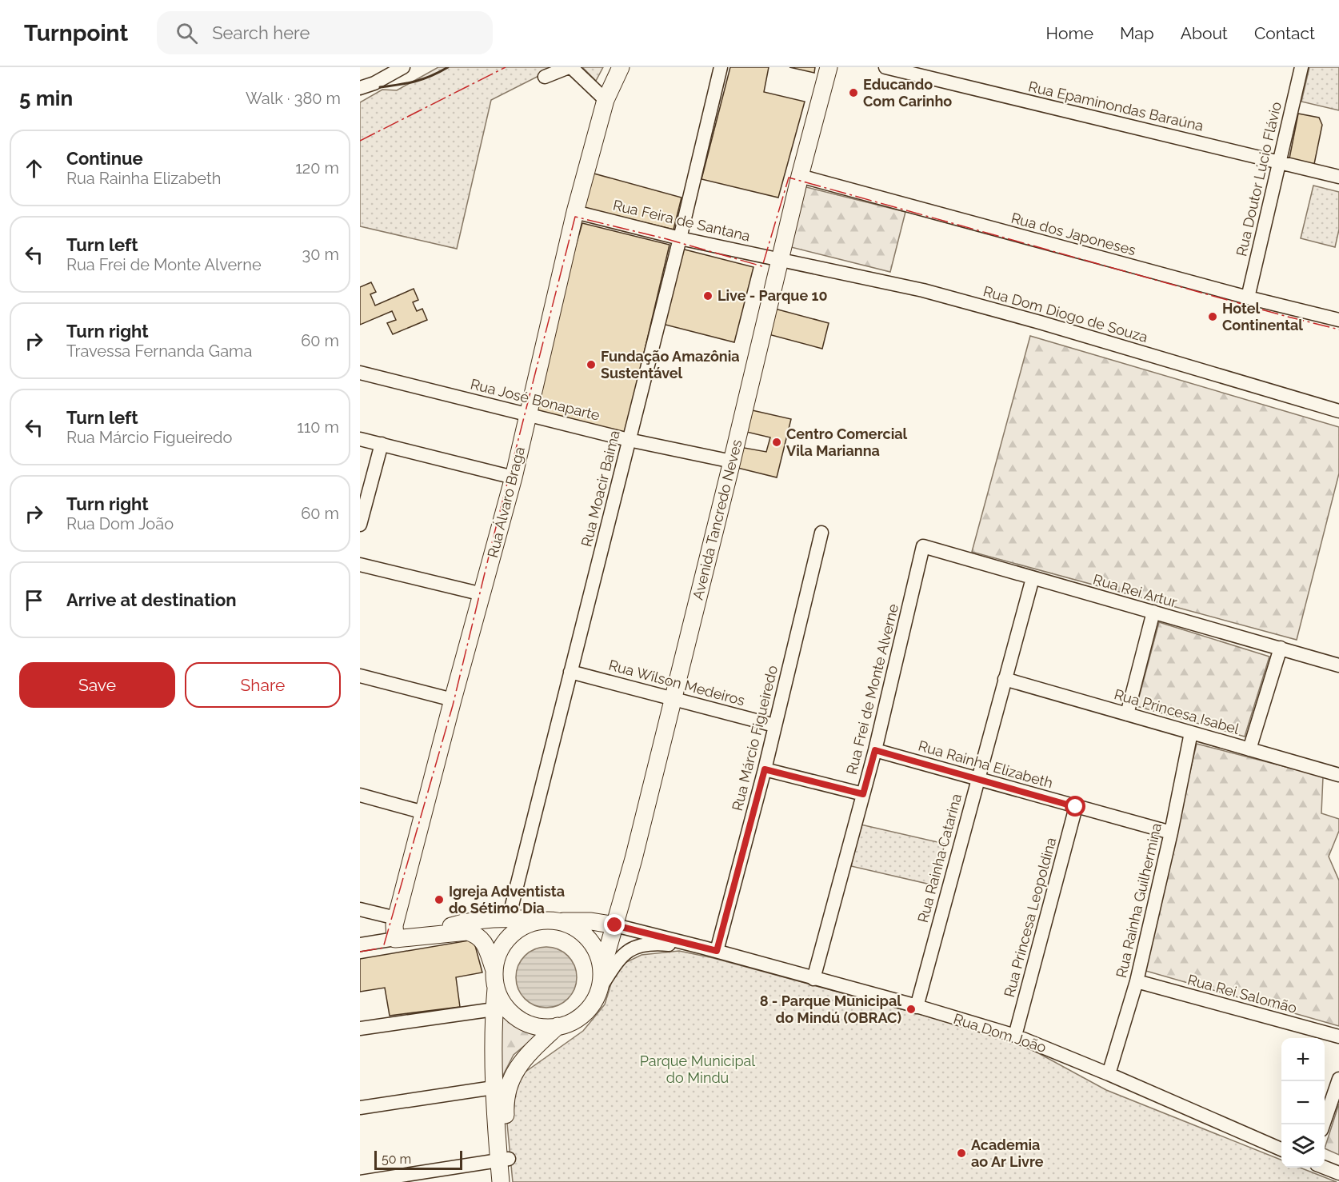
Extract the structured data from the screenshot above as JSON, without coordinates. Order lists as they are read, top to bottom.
{
  "streets": {
    "main road": ["Rua Álvaro Braga", "Avenida Tancredo Neves", "Rua Dom João"],
    "street": [
      "Rua Epaminondas Baraúna",
      "Rua Doutor Lúcio Flávio",
      "Rua Feira de Santana",
      "Rua dos Japoneses",
      "Rua Dom Diogo de Souza",
      "Rua José Bonaparte",
      "Rua Moacir Baima",
      "Rua Rei Artur",
      "Rua Wilson Medeiros",
      "Rua Frei de Monte Alverne",
      "Rua Princesa Isabel",
      "Rua Márcio Figueiredo",
      "Rua Rainha Elizabeth",
      "Rua Rainha Catarina",
      "Rua Rainha Guilhermina",
      "Rua Princesa Leopoldina",
      "Rua Rei Salomão"
    ]
  },
  "crossings": [
    ["Rua Epaminondas Baraúna", "Rua Doutor Lúcio Flávio"],
    ["Rua Doutor Lúcio Flávio", "Rua dos Japoneses"],
    ["Rua Feira de Santana", "Rua Dom Diogo de Souza"],
    ["Rua Feira de Santana", "Rua Moacir Baima"],
    ["Rua Feira de Santana", "Rua Álvaro Braga"],
    ["Rua Feira de Santana", "Avenida Tancredo Neves"],
    ["Rua dos Japoneses", "Avenida Tancredo Neves"],
    ["Rua Dom Diogo de Souza", "Avenida Tancredo Neves"],
    ["Rua José Bonaparte", "Rua Moacir Baima"],
    ["Rua José Bonaparte", "Rua Álvaro Braga"],
    ["Rua José Bonaparte", "Avenida Tancredo Neves"],
    ["Rua Moacir Baima", "Rua Wilson Medeiros"],
    ["Avenida Tancredo Neves", "Rua Wilson Medeiros"],
    ["Avenida Tancredo Neves", "Rua Dom João"],
    ["Rua Rei Artur", "Rua Frei de Monte Alverne"],
    ["Rua Rei Artur", "Rua Rainha Catarina"],
    ["Rua Wilson Medeiros", "Rua Márcio Figueiredo"],
    ["Rua Frei de Monte Alverne", "Rua Rainha Elizabeth"],
    ["Rua Frei de Monte Alverne", "Rua Dom João"],
    ["Rua Princesa Isabel", "Rua Rainha Catarina"],
    ["Rua Princesa Isabel", "Rua Rainha Guilhermina"],
    ["Rua Márcio Figueiredo", "Rua Dom João"],
    ["Rua Rainha Elizabeth", "Rua Rainha Catarina"],
    ["Rua Rainha Elizabeth", "Rua Rainha Guilhermina"],
    ["Rua Rainha Elizabeth", "Rua Princesa Leopoldina"],
    ["Rua Rainha Catarina", "Rua Dom João"],
    ["Rua Rainha Guilhermina", "Rua Rei Salomão"],
    ["Rua Rainha Guilhermina", "Rua Dom João"],
    ["Rua Princesa Leopoldina", "Rua Dom João"]
  ],
  "parks": ["Parque Municipal do Mindú"],
  "places": [
    "Educando Com Carinho",
    "Live - Parque 10",
    "Hotel Continental",
    "Fundação Amazônia Sustentável",
    "Centro Comercial Vila Marianna",
    "Igreja Adventista do Sétimo Dia",
    "8 - Parque Municipal do Mindú (OBRAC)",
    "Academia ao Ar Livre"
  ],
  "scale_bar": "50 m",
  "page": {
    "header": "Turnpoint",
    "search": "Search here",
    "nav": [
      "Home",
      "Map",
      "About",
      "Contact"
    ],
    "heading": ["5 min", "Walk · 380 m"],
    "list": [
      ["Continue", "Rua Rainha Elizabeth", "120 m"],
      ["Turn left", "Rua Frei de Monte Alverne", "30 m"],
      ["Turn right", "Travessa Fernanda Gama", "60 m"],
      ["Turn left", "Rua Márcio Figueiredo", "110 m"],
      ["Turn right", "Rua Dom João", "60 m"],
      "Arrive at destination"
    ],
    "buttons": ["Save", "Share"],
    "map_buttons": ["+", "−"],
    "scale": "50 m"
  }
}
